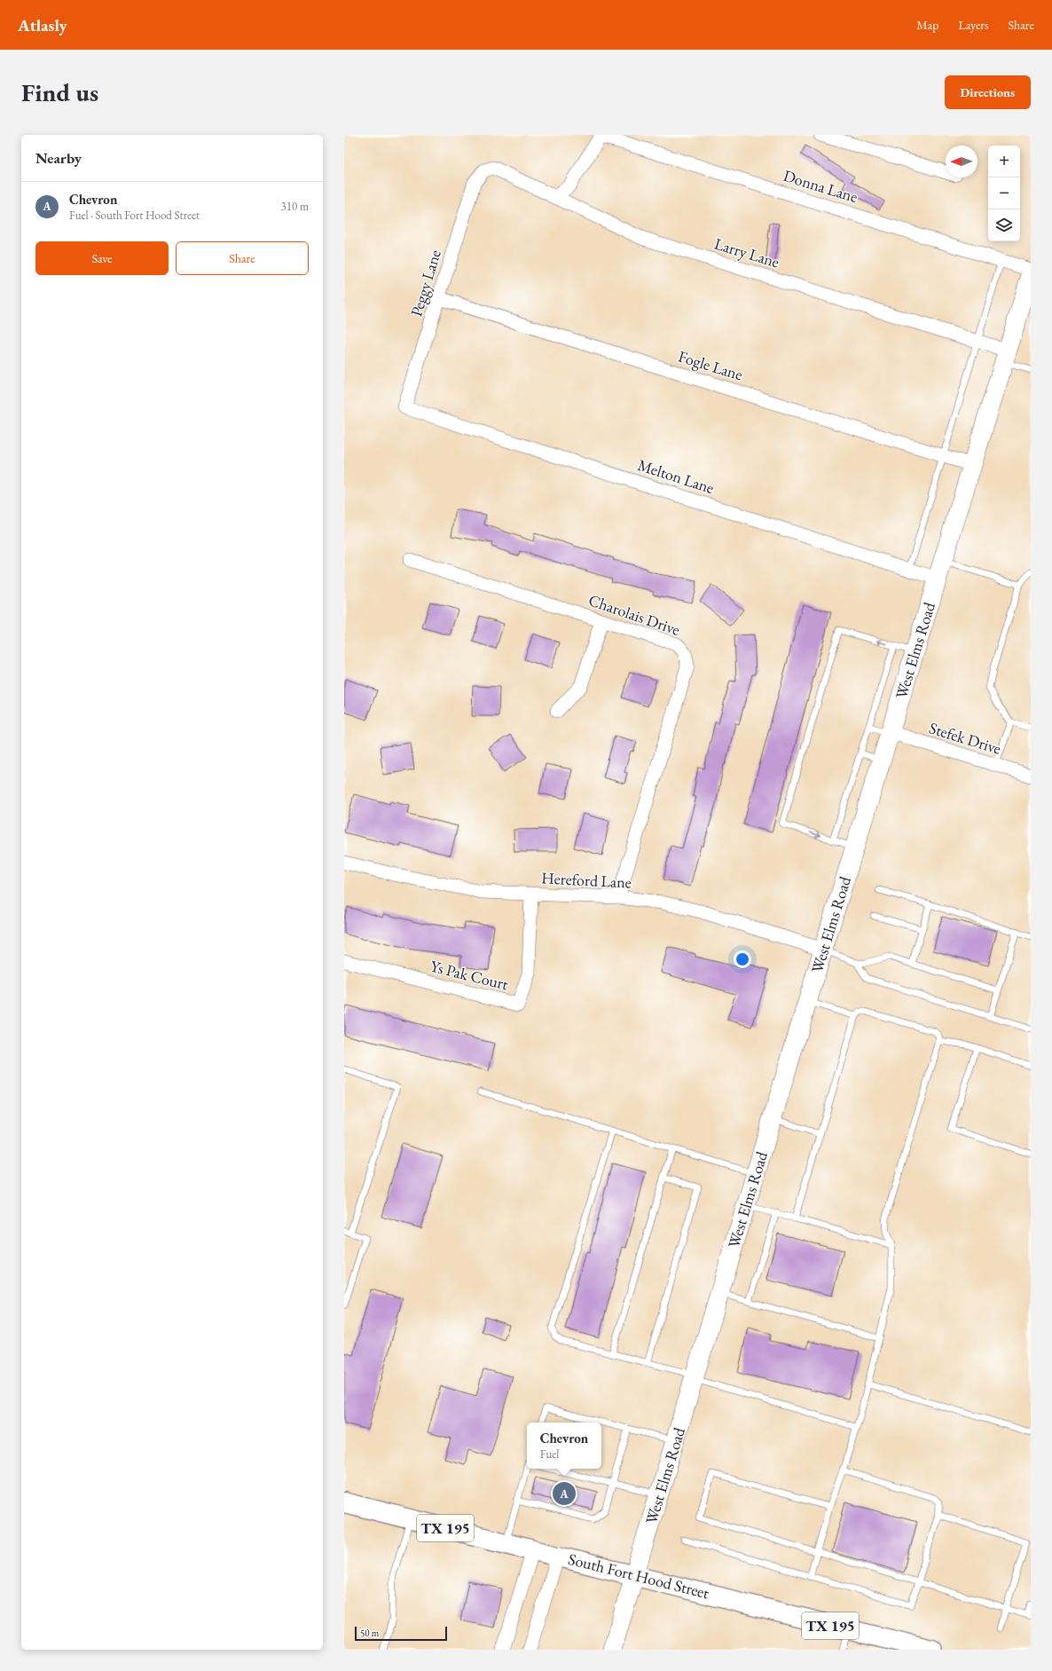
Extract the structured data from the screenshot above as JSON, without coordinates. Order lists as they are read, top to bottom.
{
  "streets": {
    "highway": ["TX 195", "South Fort Hood Street"],
    "main road": ["West Elms Road"],
    "street": [
      "Donna Lane",
      "Larry Lane",
      "Peggy Lane",
      "Fogle Lane",
      "Melton Lane",
      "Charolais Drive",
      "Stefek Drive",
      "Hereford Lane",
      "Ys Pak Court"
    ]
  },
  "crossings": [
    ["Larry Lane", "Peggy Lane"],
    ["Larry Lane", "West Elms Road"],
    ["Peggy Lane", "Fogle Lane"],
    ["Peggy Lane", "Melton Lane"],
    ["Fogle Lane", "West Elms Road"],
    ["Melton Lane", "West Elms Road"],
    ["Charolais Drive", "Hereford Lane"],
    ["West Elms Road", "Stefek Drive"],
    ["West Elms Road", "Hereford Lane"],
    ["West Elms Road", "South Fort Hood Street"],
    ["Hereford Lane", "Ys Pak Court"]
  ],
  "scale_bar": "50 m",
  "north": "left",
  "page": {
    "header": "Atlasly",
    "nav": ["Map", "Layers", "Share"],
    "buttons": [
      "Directions",
      ["Save", "Share"]
    ],
    "title": "Find us",
    "heading": "Nearby",
    "map_buttons": ["+", "−"],
    "list": [
      {
        "mark": "A",
        "name": "Chevron",
        "note": "Fuel · South Fort Hood Street",
        "value": "310 m"
      }
    ],
    "popup": ["Chevron", "Fuel"],
    "pins": "A",
    "scale": "50 m"
  }
}
